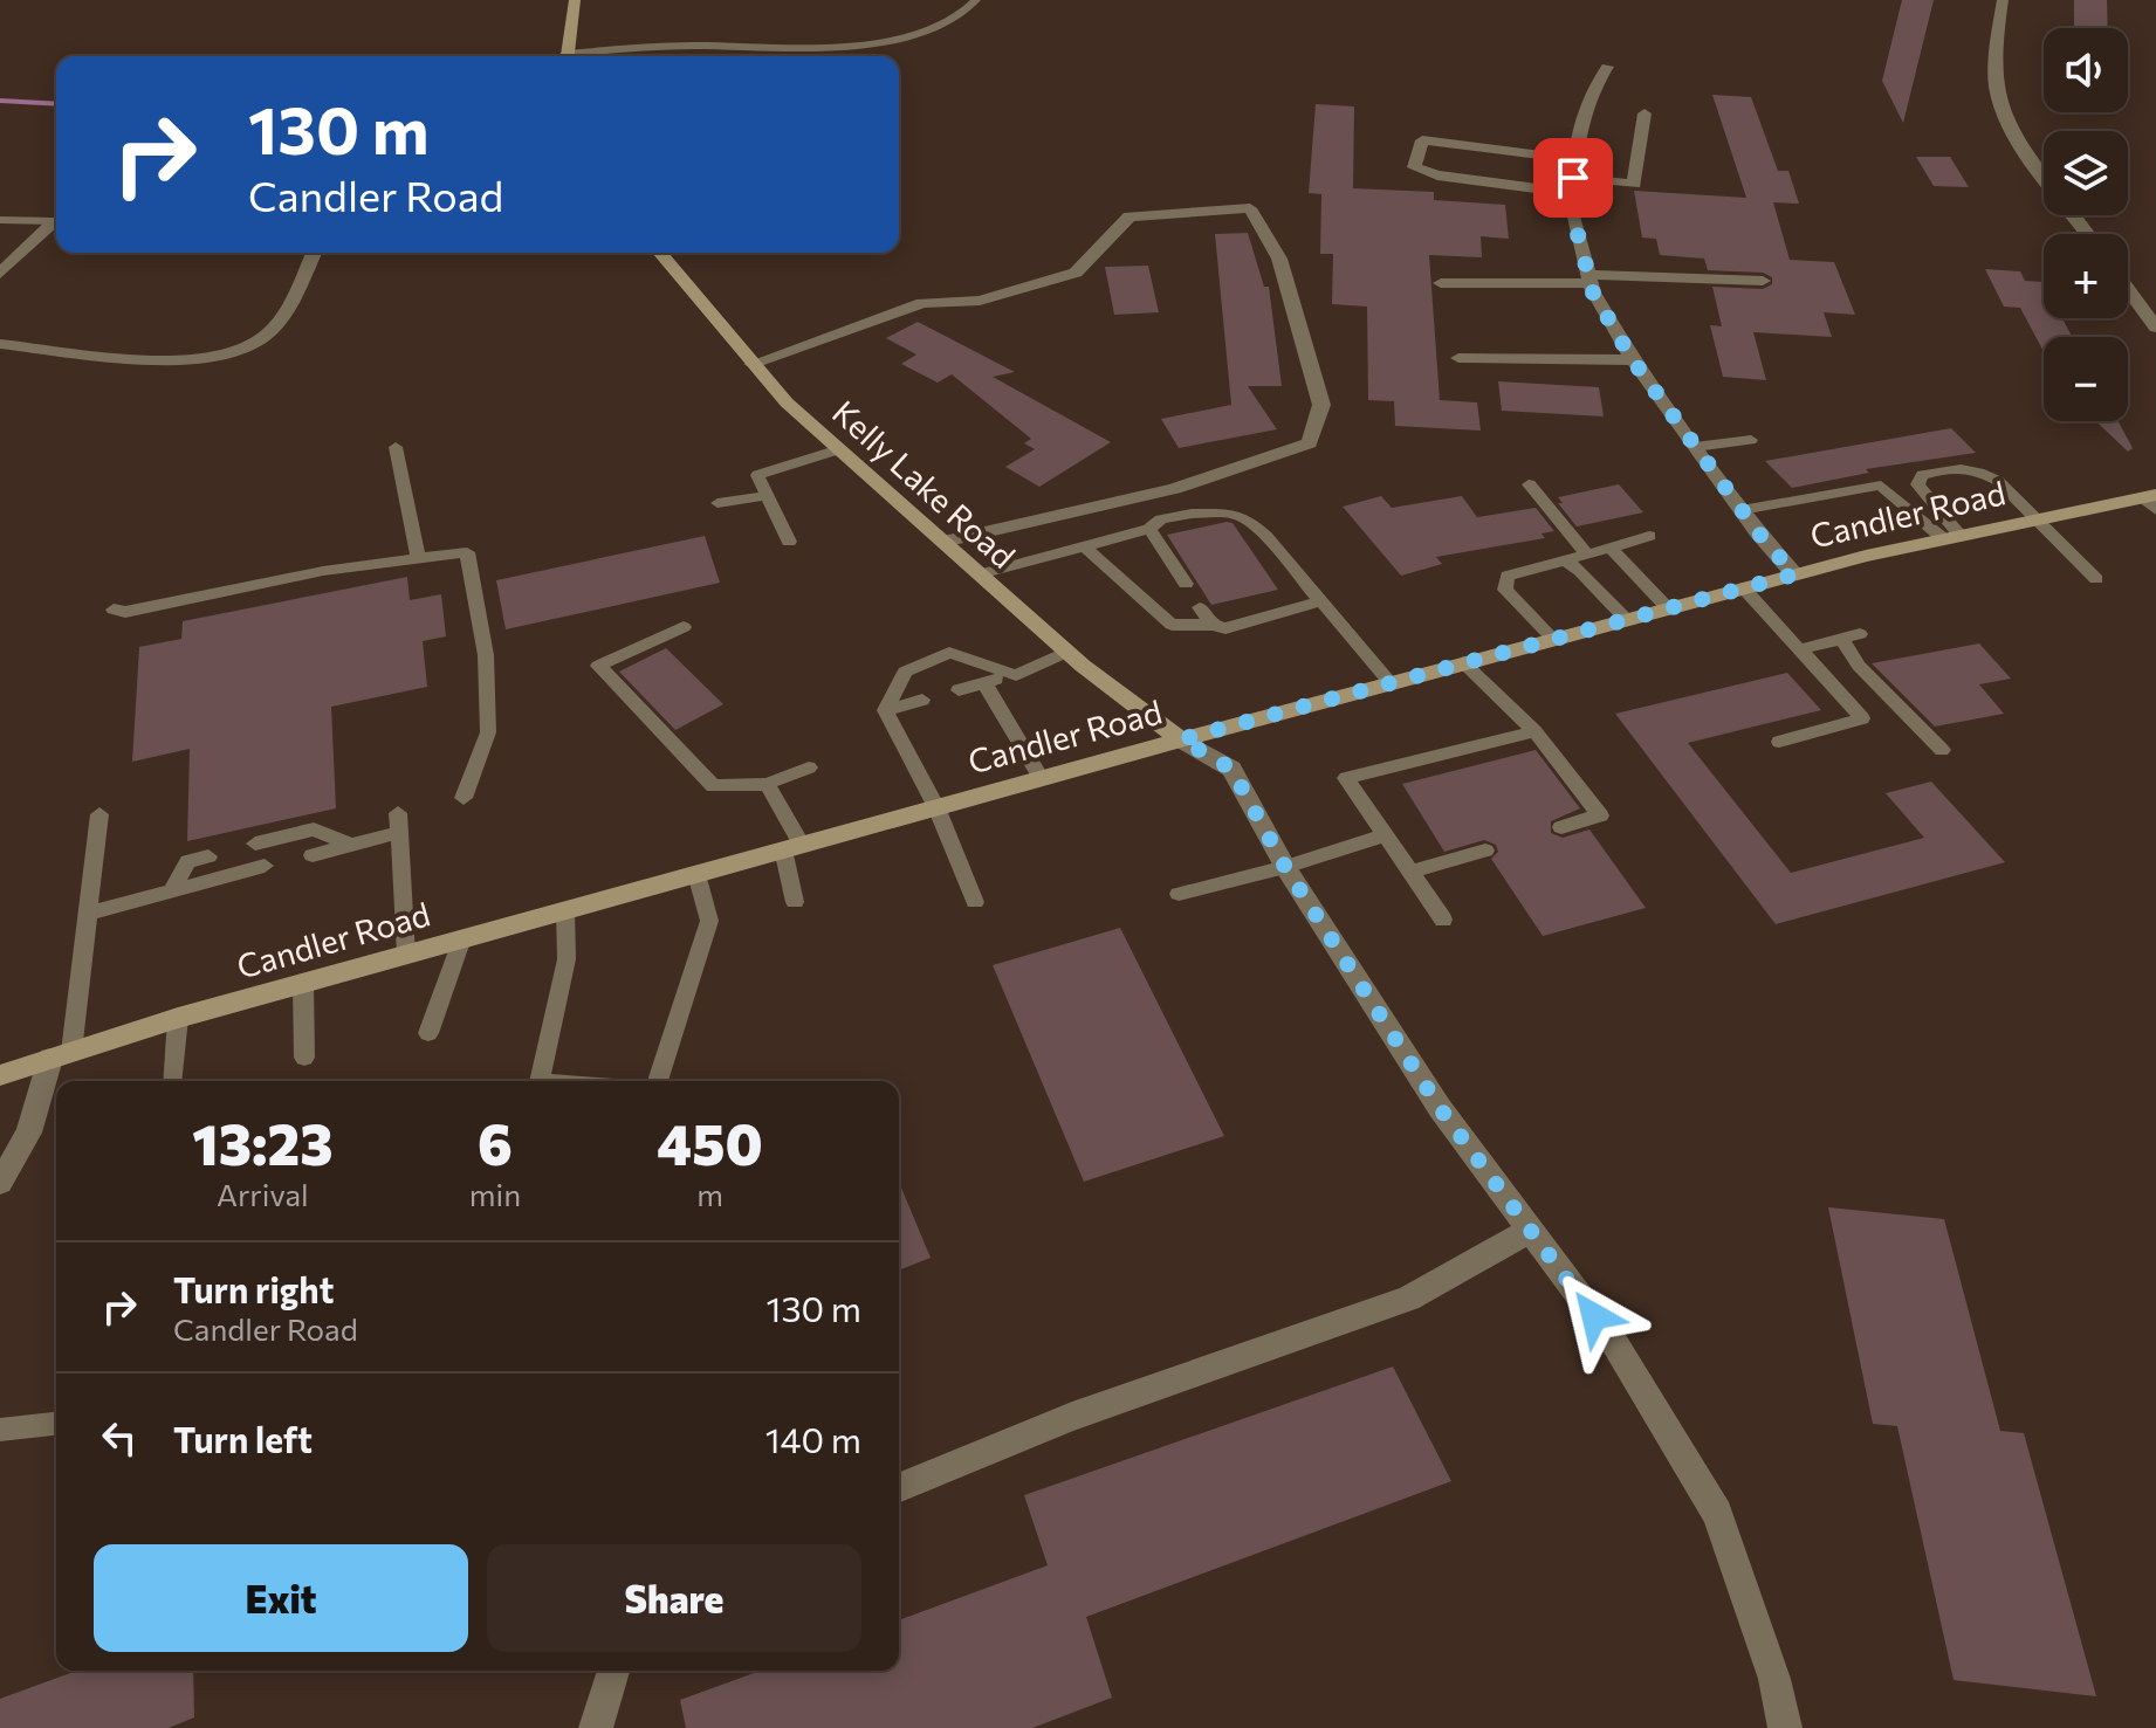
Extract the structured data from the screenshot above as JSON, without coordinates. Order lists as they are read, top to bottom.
{
  "streets": {
    "main road": ["Kelly Lake Road", "Candler Road"]
  },
  "crossings": [
    ["Kelly Lake Road", "Candler Road"]
  ],
  "page": {
    "map_buttons": ["+", "−"],
    "turn": ["130 m", "Candler Road"],
    "eta": [
      "13:23",
      "Arrival",
      "6",
      "min",
      "450",
      "m"
    ],
    "list": [
      {
        "name": "Turn right",
        "note": "Candler Road",
        "value": "130 m"
      },
      {
        "name": "Turn left",
        "value": "140 m"
      }
    ],
    "buttons": ["Exit", "Share"]
  }
}
